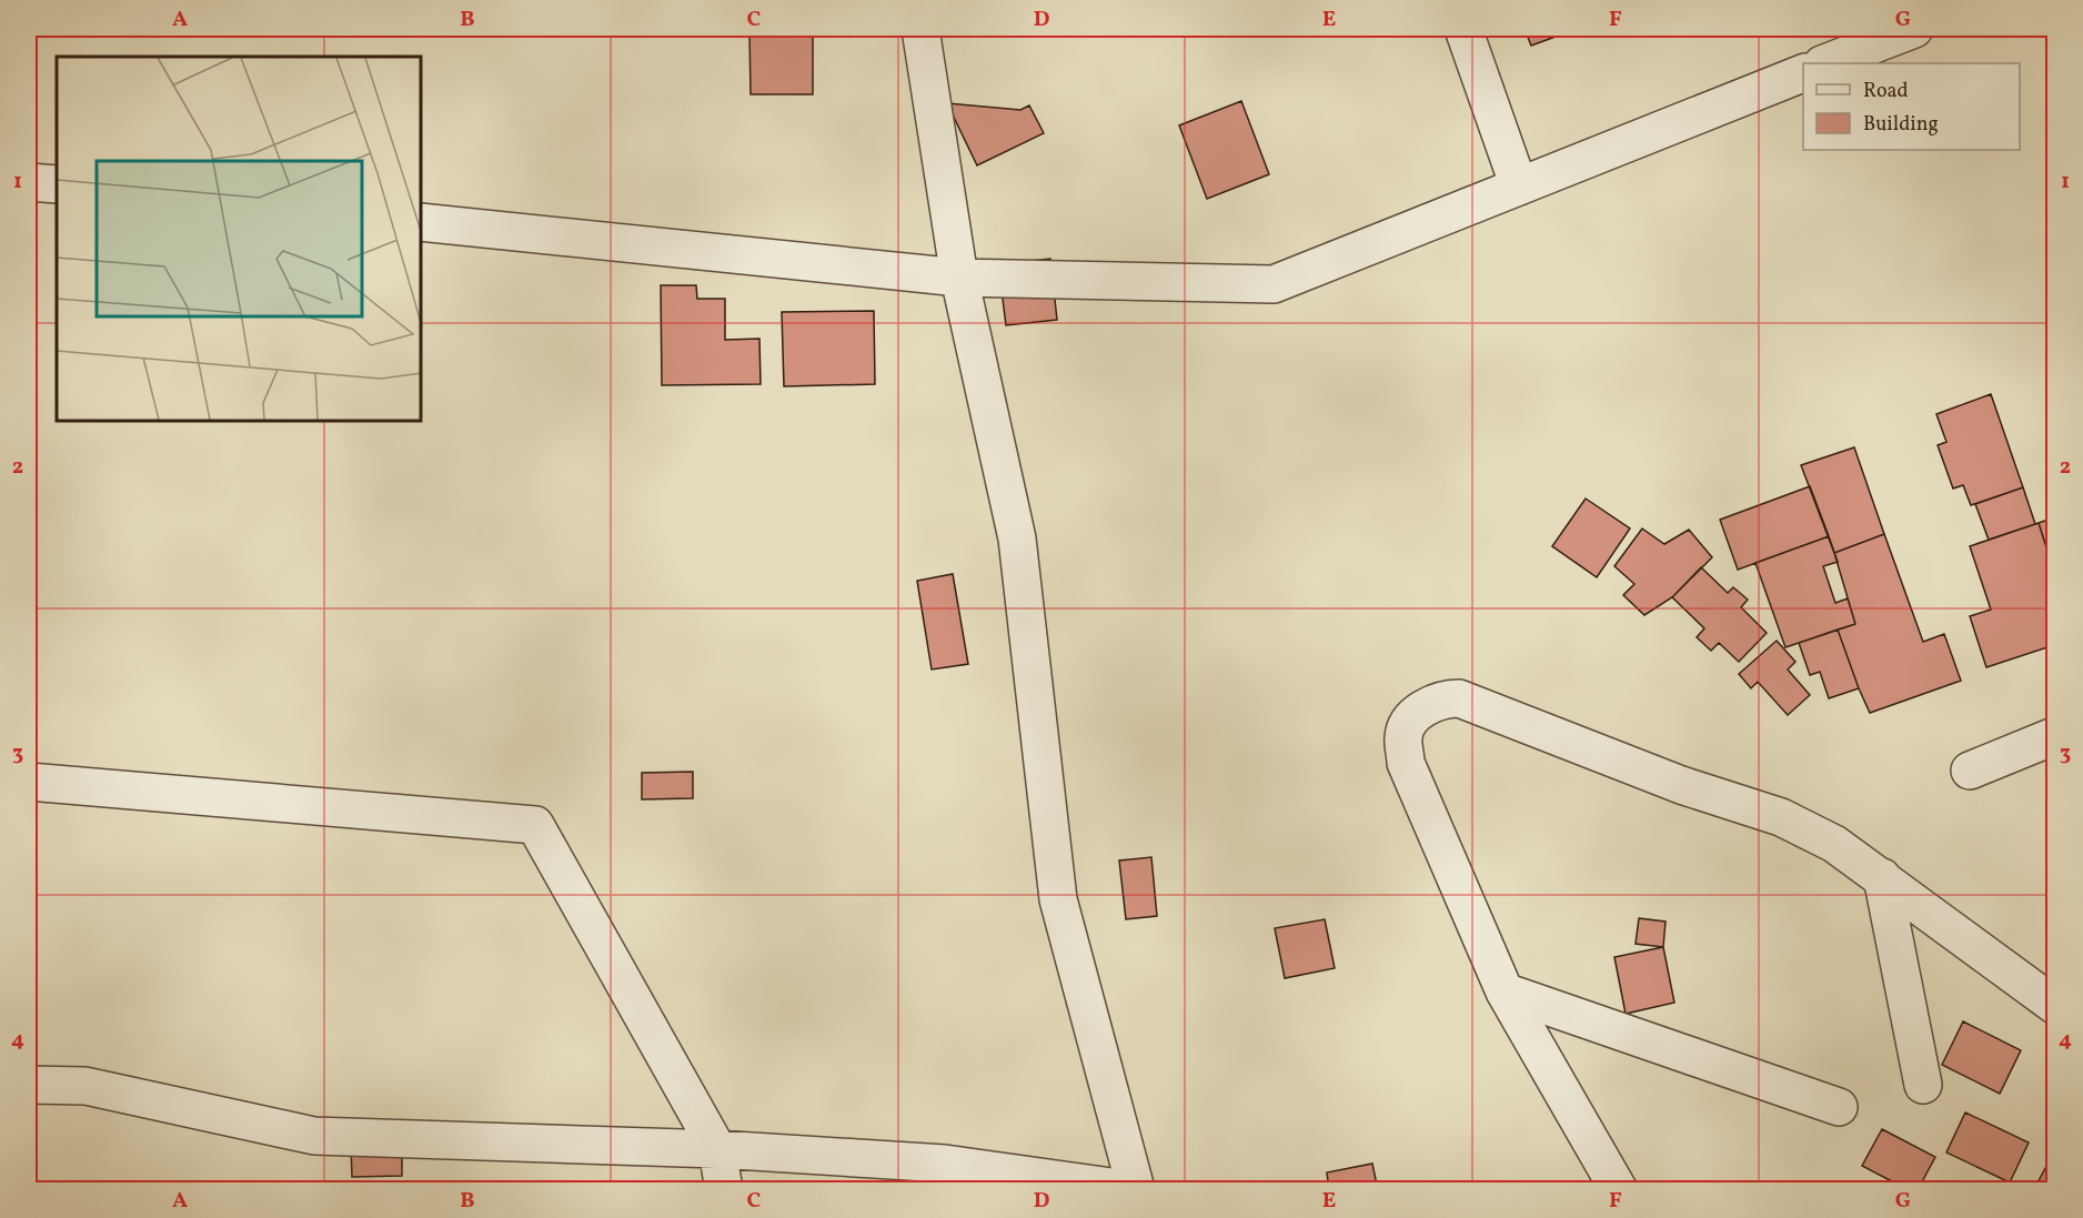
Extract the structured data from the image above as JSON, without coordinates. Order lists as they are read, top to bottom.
{
  "legend": ["Road", "Building"],
  "grid": {
    "columns": [
      "A",
      "B",
      "C",
      "D",
      "E",
      "F",
      "G"
    ],
    "rows": [
      "1",
      "2",
      "3",
      "4"
    ]
  }
}
